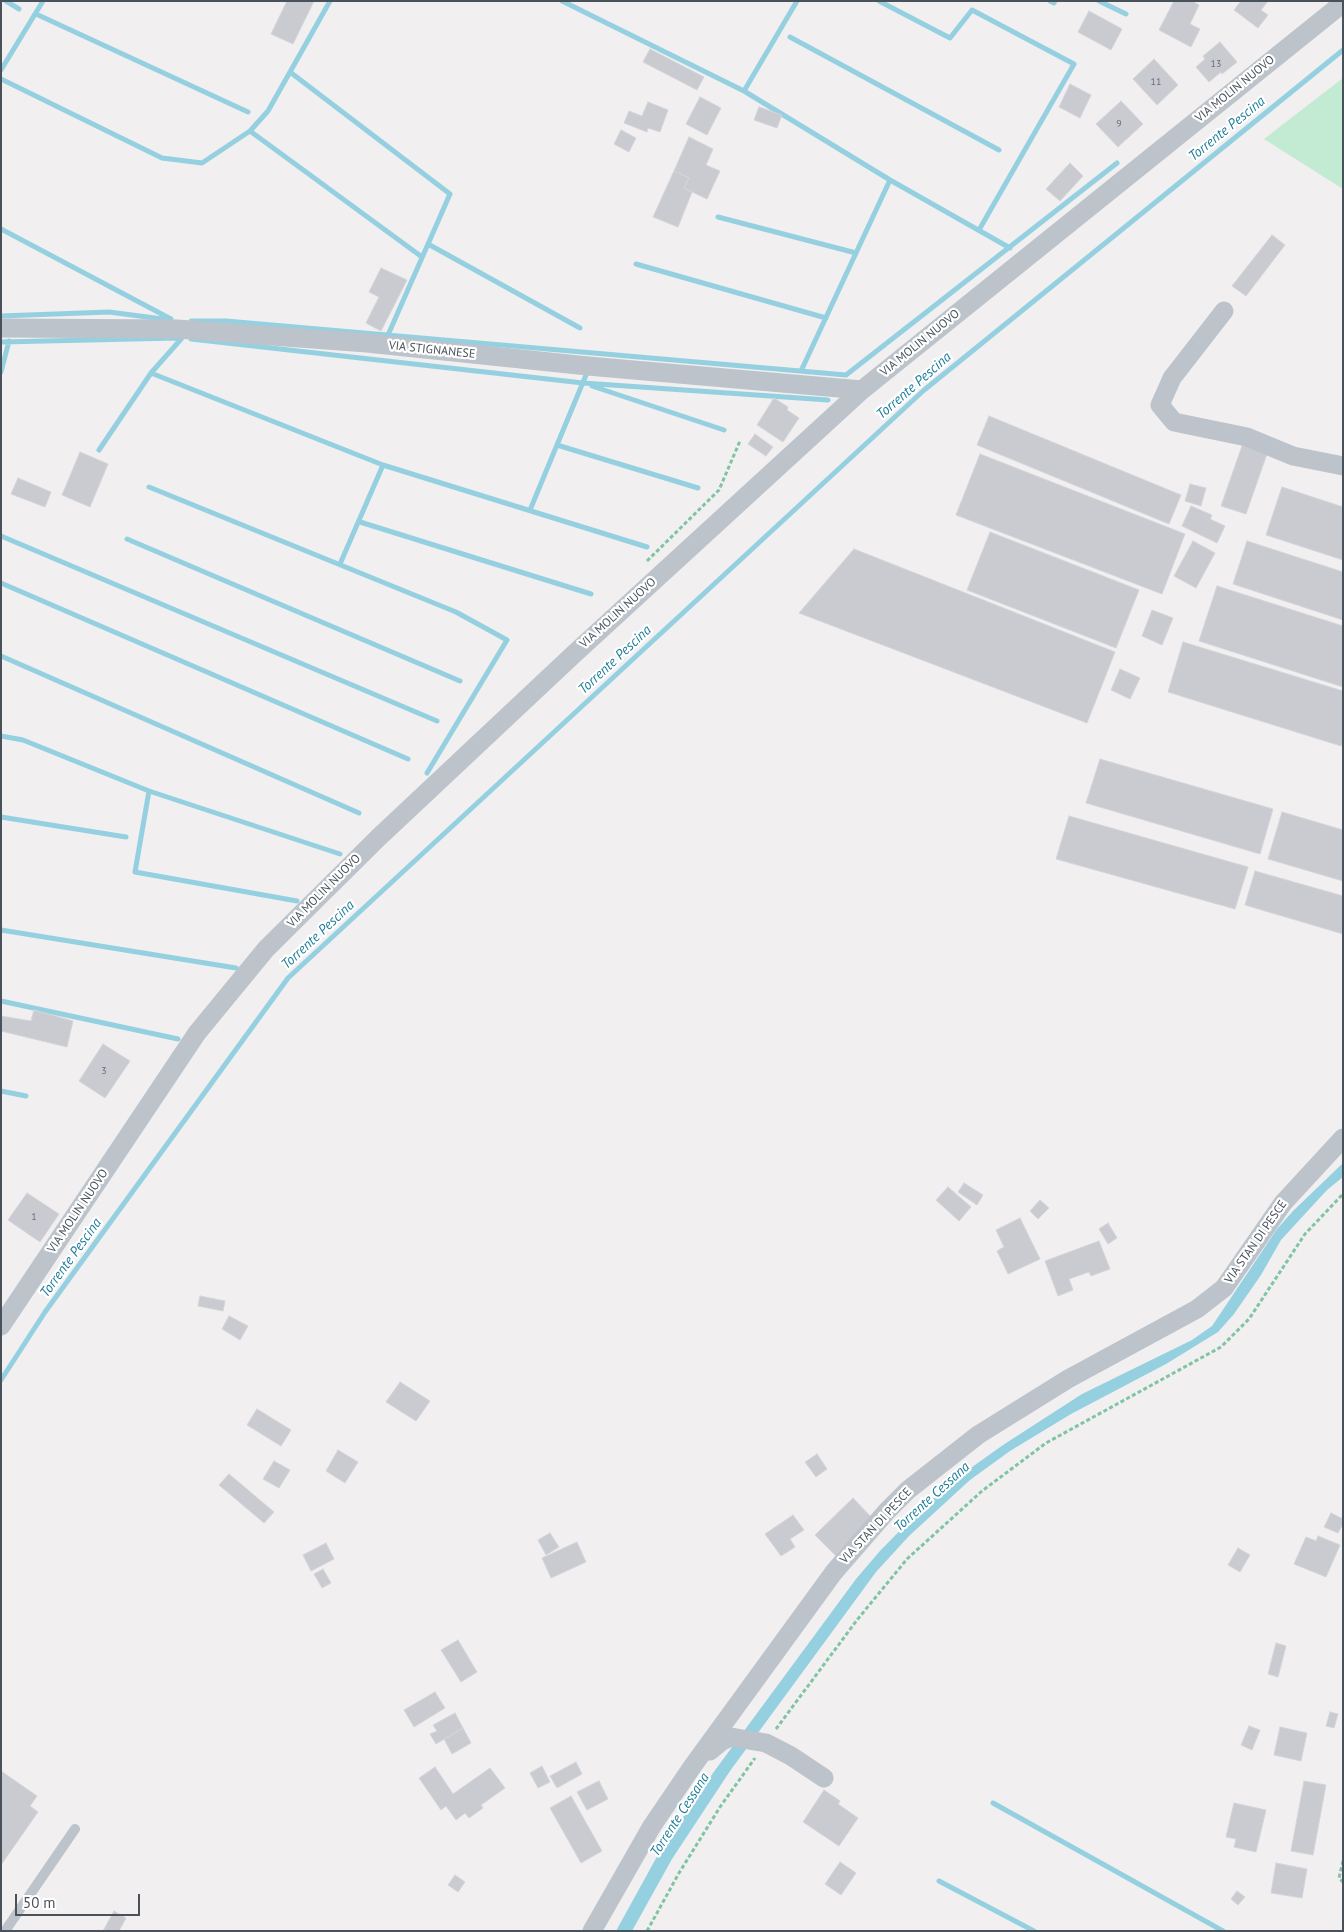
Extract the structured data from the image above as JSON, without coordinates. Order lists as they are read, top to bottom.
{
  "streets": {
    "street": ["VIA MOLIN NUOVO", "VIA STIGNANESE", "VIA STAN DI PESCE"]
  },
  "crossings": [
    ["VIA MOLIN NUOVO", "VIA STIGNANESE"]
  ],
  "water": ["Torrente Pescina", "Torrente Cessana"],
  "house_numbers": [
    "13",
    "11",
    "9",
    "3",
    "1"
  ],
  "scale_bar": "50 m"
}
